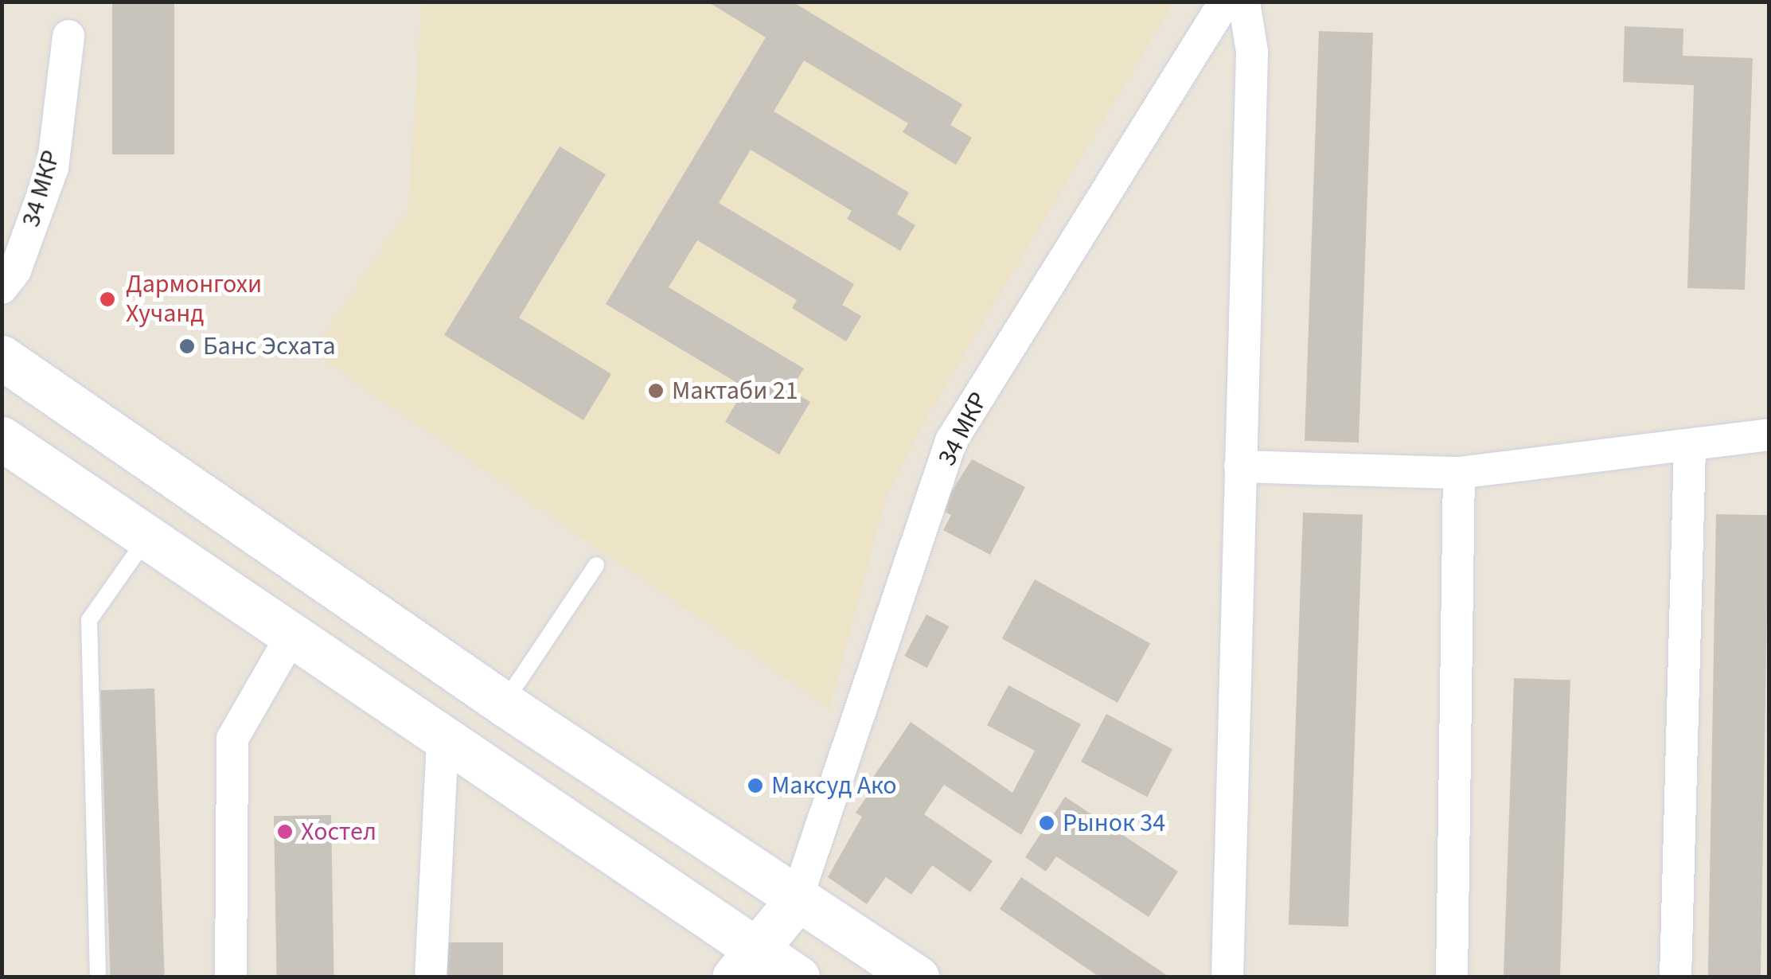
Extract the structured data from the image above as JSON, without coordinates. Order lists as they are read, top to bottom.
{
  "streets": {
    "street": ["34 МКР"]
  },
  "places": [
    "Дармонгохи Хучанд",
    "Банс Эсхата",
    "Мактаби 21",
    "Максуд Ако",
    "Рынок 34",
    "Хостел"
  ]
}
